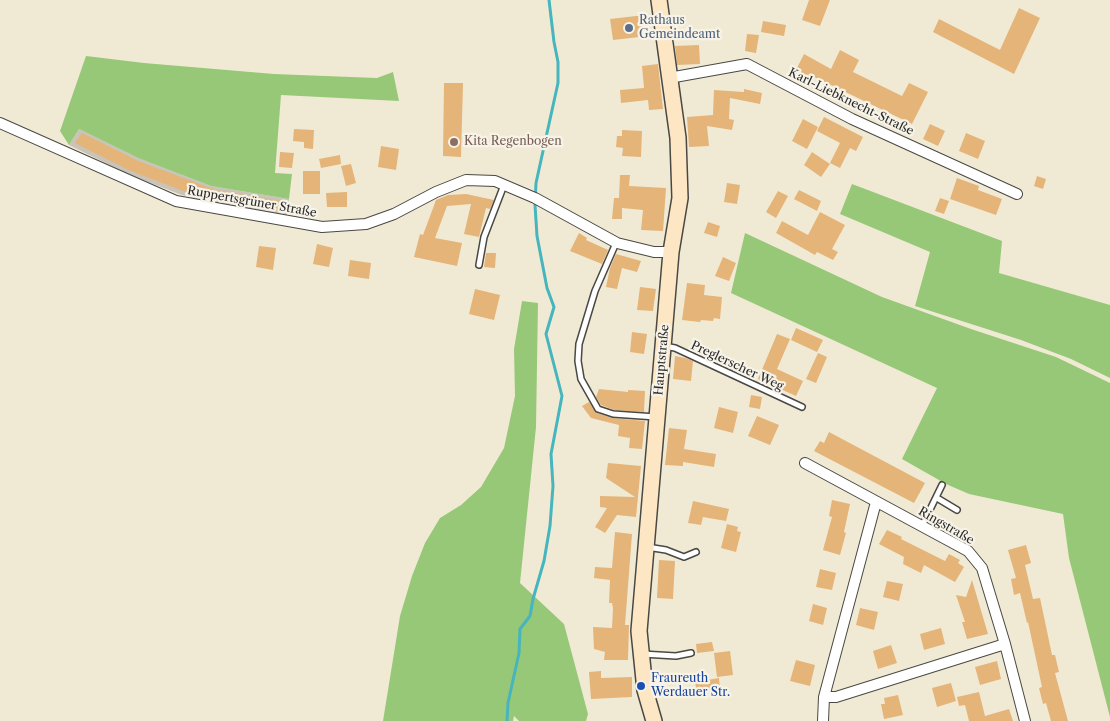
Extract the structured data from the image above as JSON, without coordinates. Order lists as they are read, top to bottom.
{
  "streets": {
    "main road": ["Hauptstraße"],
    "street": ["Karl-Liebknecht-Straße", "Ruppertsgrüner Straße", "Ringstraße"],
    "lane": ["Preglerscher Weg"]
  },
  "crossings": [
    ["Karl-Liebknecht-Straße", "Hauptstraße"],
    ["Ruppertsgrüner Straße", "Hauptstraße"],
    ["Hauptstraße", "Preglerscher Weg"]
  ],
  "places": ["Rathaus Gemeindeamt", "Kita Regenbogen", "Fraureuth Werdauer Str."]
}
